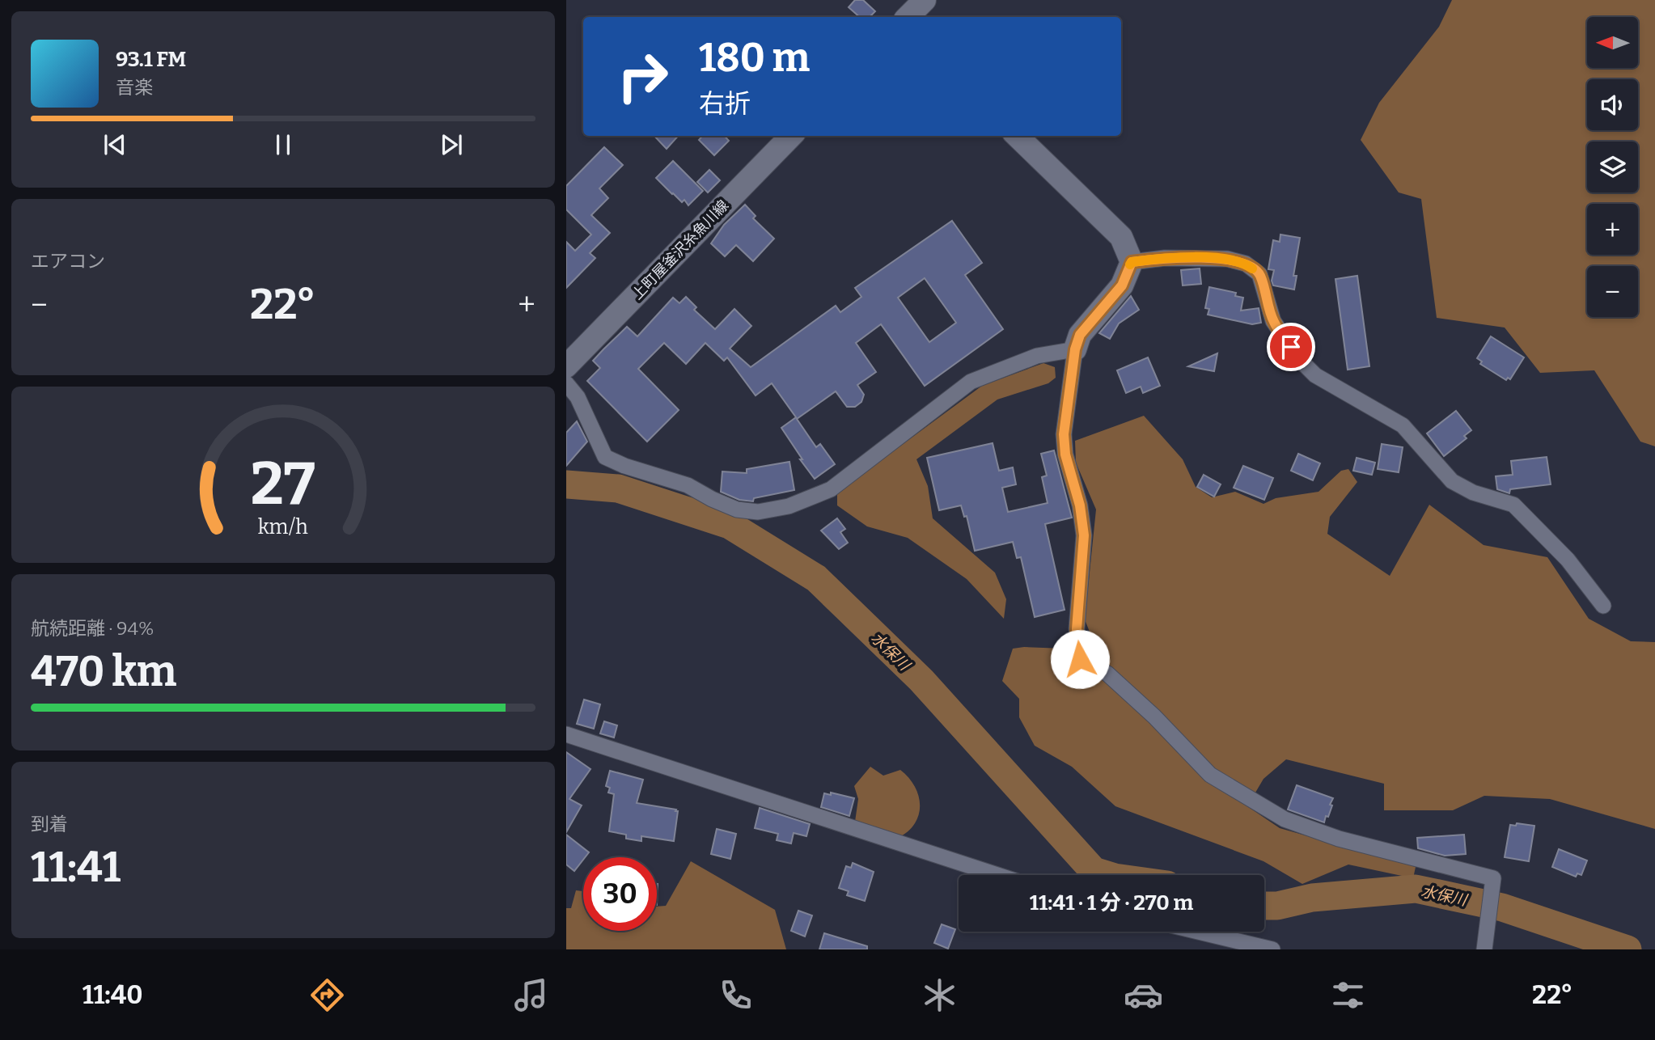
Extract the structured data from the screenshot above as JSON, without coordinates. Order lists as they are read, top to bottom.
{
  "streets": {
    "main road": ["上町屋釜沢糸魚川線"]
  },
  "water": ["水保川"],
  "north": "left",
  "page": {
    "map_buttons": ["+", "−"],
    "turn": ["180 m", "右折"],
    "song": ["93.1 FM", "音楽"],
    "tile": [
      "エアコン",
      ["航続距離 · 94%", "470 km"],
      ["到着", "11:41"]
    ],
    "heat": ["−", "22°", "+"],
    "limit": "30",
    "trip": "11:41 · 1 分 · 270 m",
    "tabs": ["11:40", "22°"],
    "gauge": ["27", "km/h"]
  }
}
